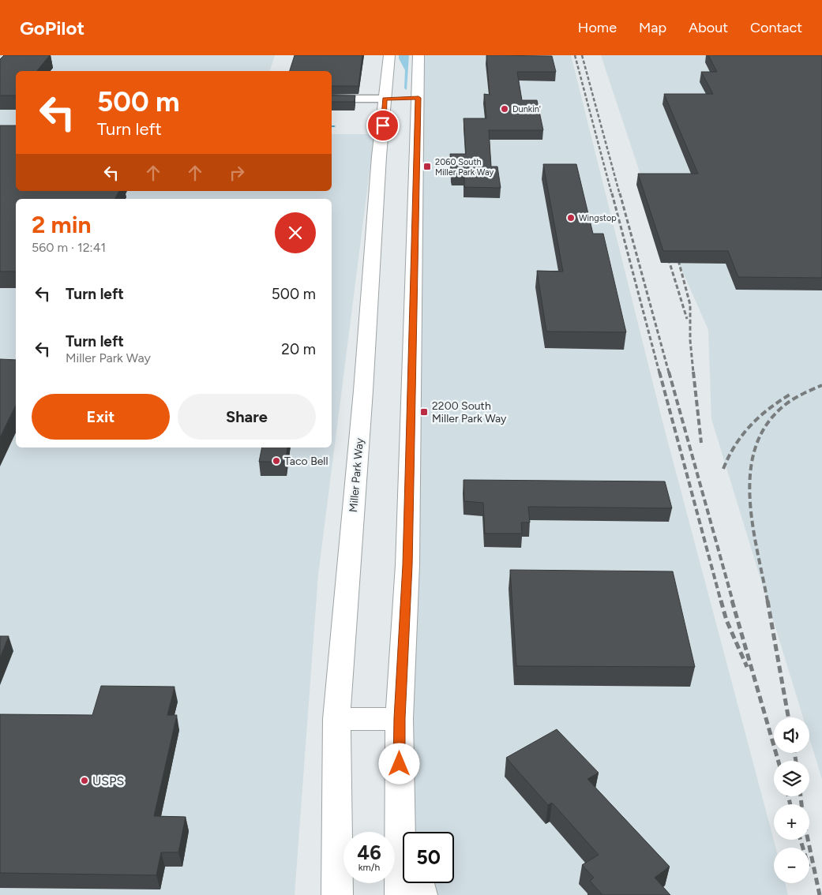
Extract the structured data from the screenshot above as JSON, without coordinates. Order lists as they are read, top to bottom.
{
  "streets": {
    "main road": ["Miller Park Way"]
  },
  "places": {
    "other": [
      "Dunkin'",
      "Wingstop",
      "Taco Bell",
      "USPS"
    ],
    "transit": ["2060 South Miller Park Way", "2200 South Miller Park Way"]
  },
  "page": {
    "header": "GoPilot",
    "nav": [
      "Home",
      "Map",
      "About",
      "Contact"
    ],
    "turn": ["500 m", "Turn left"],
    "heading": ["2 min", "560 m · 12:41"],
    "list": [
      {
        "name": "Turn left",
        "value": "500 m"
      },
      {
        "name": "Turn left",
        "note": "Miller Park Way",
        "value": "20 m"
      }
    ],
    "buttons": ["Exit", "Share"],
    "map_buttons": ["+", "−"],
    "speed": "46 km/h",
    "limit": "50"
  }
}
